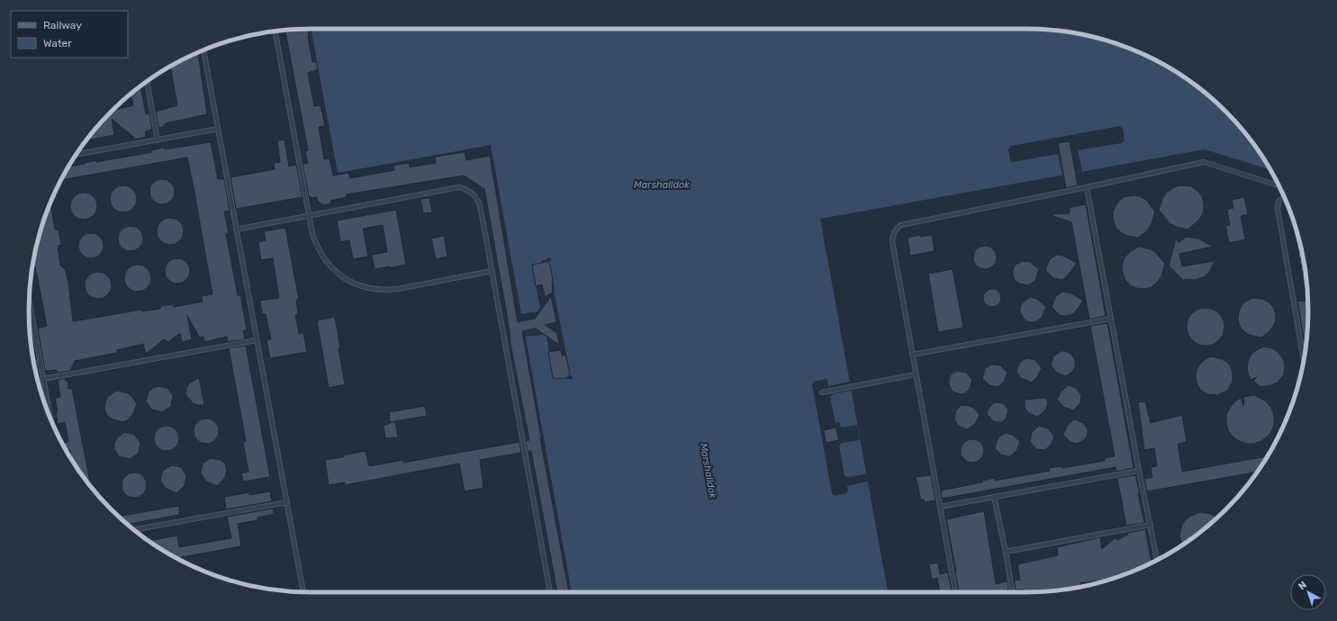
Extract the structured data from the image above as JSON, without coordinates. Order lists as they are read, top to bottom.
{
  "water": ["Marshalldok"],
  "legend": ["Railway", "Water"],
  "north": "top left"
}
